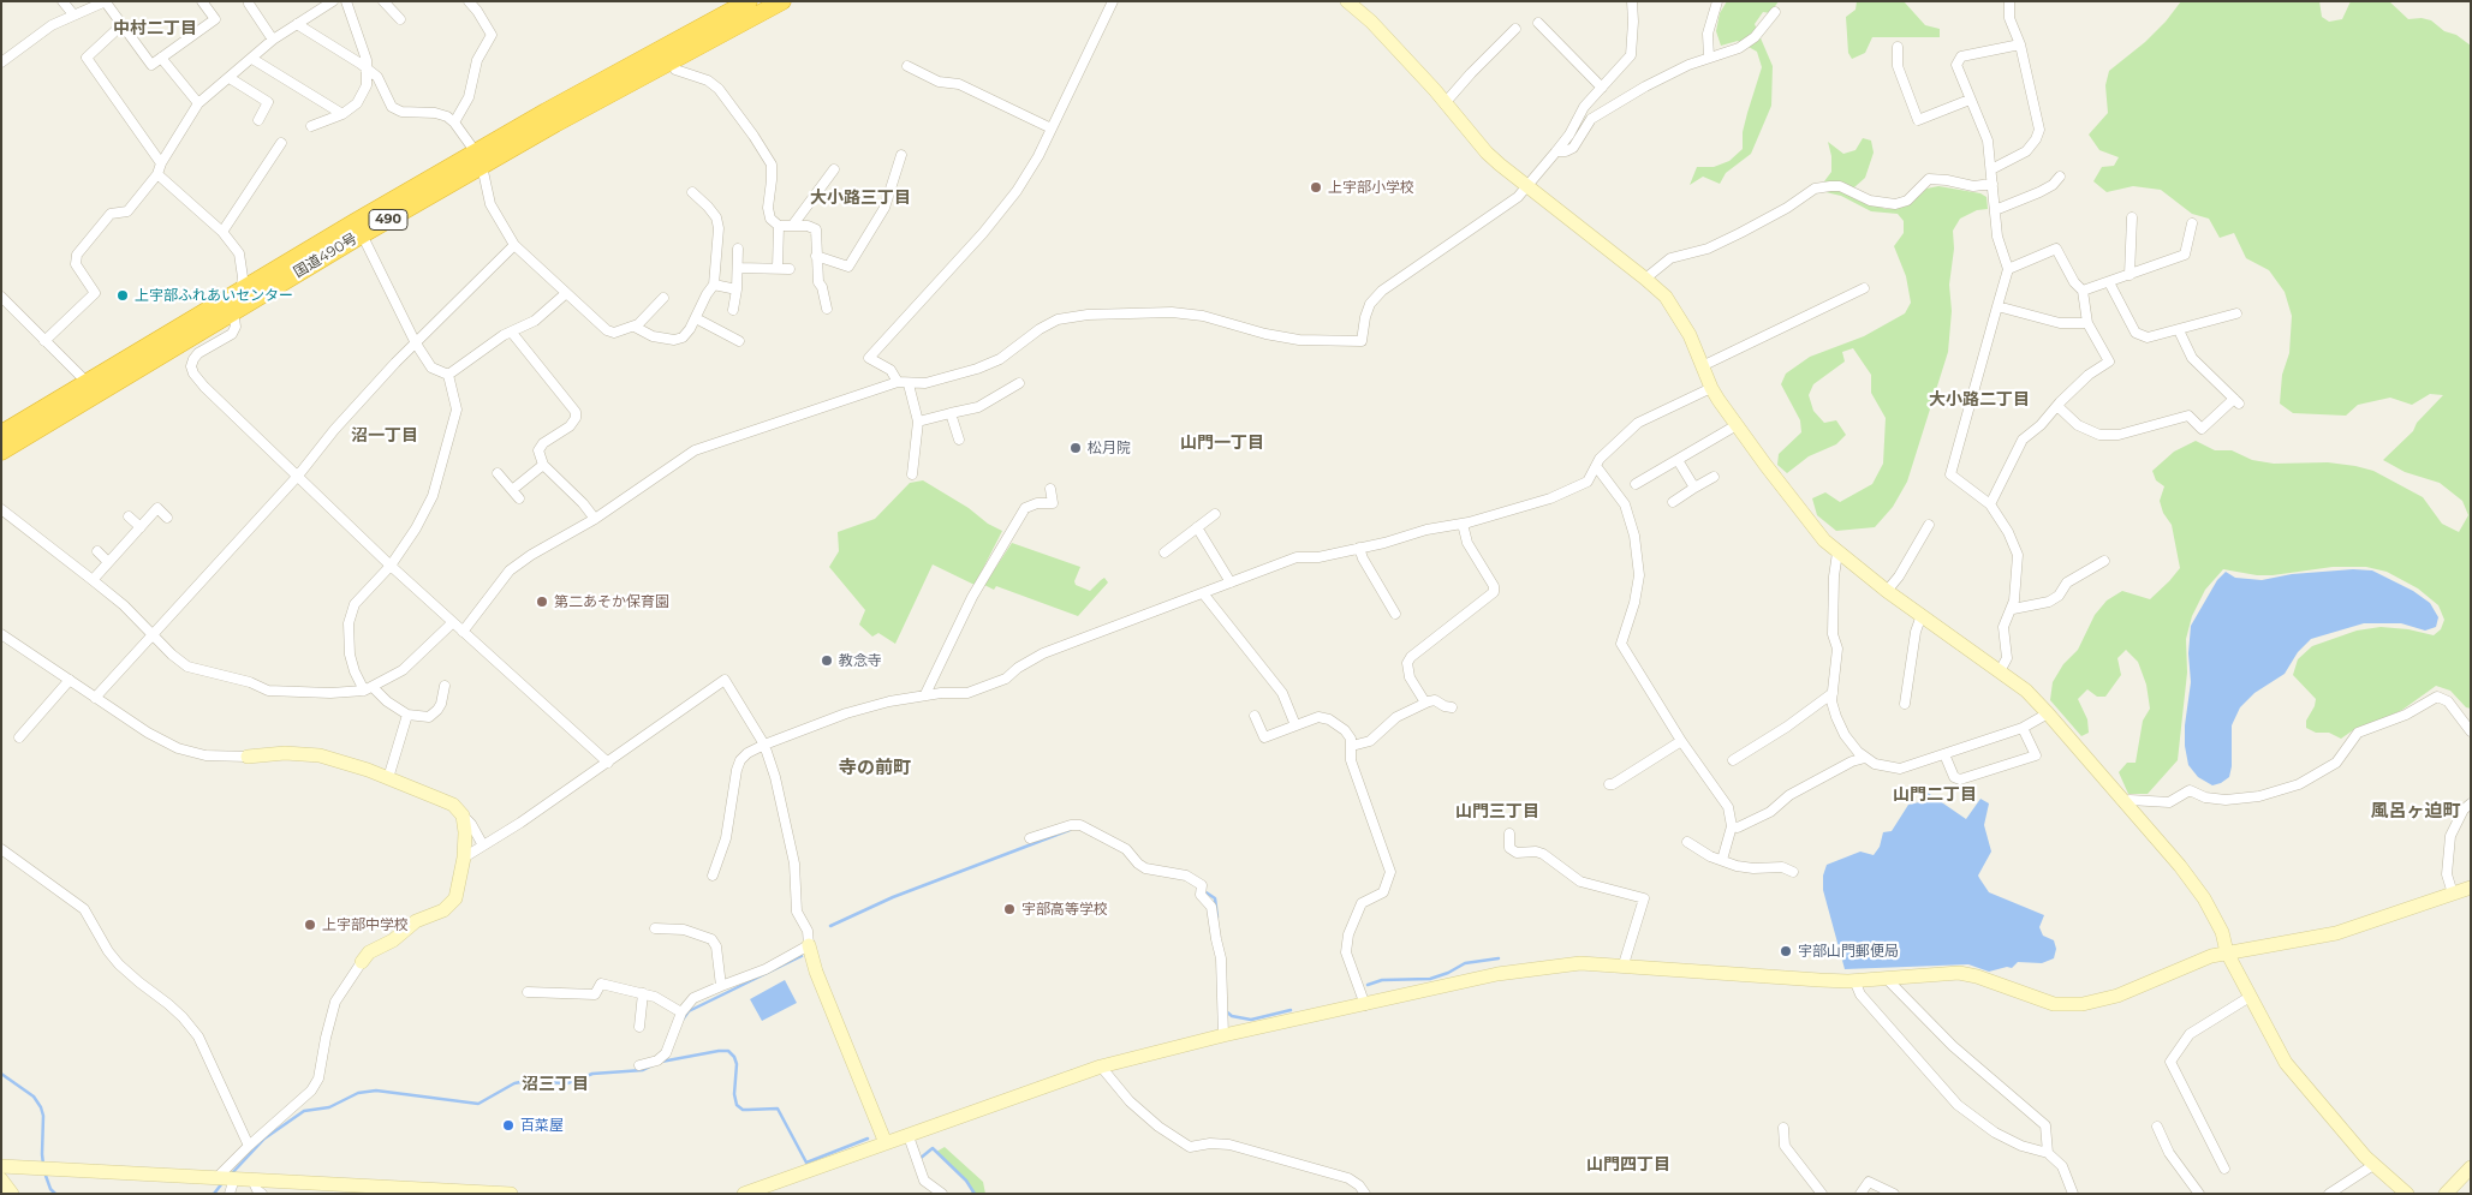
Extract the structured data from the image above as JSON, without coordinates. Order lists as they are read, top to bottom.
{
  "streets": {
    "highway": ["490", "国道490号"]
  },
  "districts": [
    "中村二丁目",
    "大小路三丁目",
    "大小路二丁目",
    "沼一丁目",
    "山門一丁目",
    "寺の前町",
    "山門二丁目",
    "山門三丁目",
    "風呂ヶ迫町",
    "沼三丁目",
    "山門四丁目"
  ],
  "places": [
    "上宇部小学校",
    "上宇部ふれあいセンター",
    "松月院",
    "第二あそか保育園",
    "教念寺",
    "宇部高等学校",
    "上宇部中学校",
    "宇部山門郵便局",
    "百菜屋"
  ]
}
